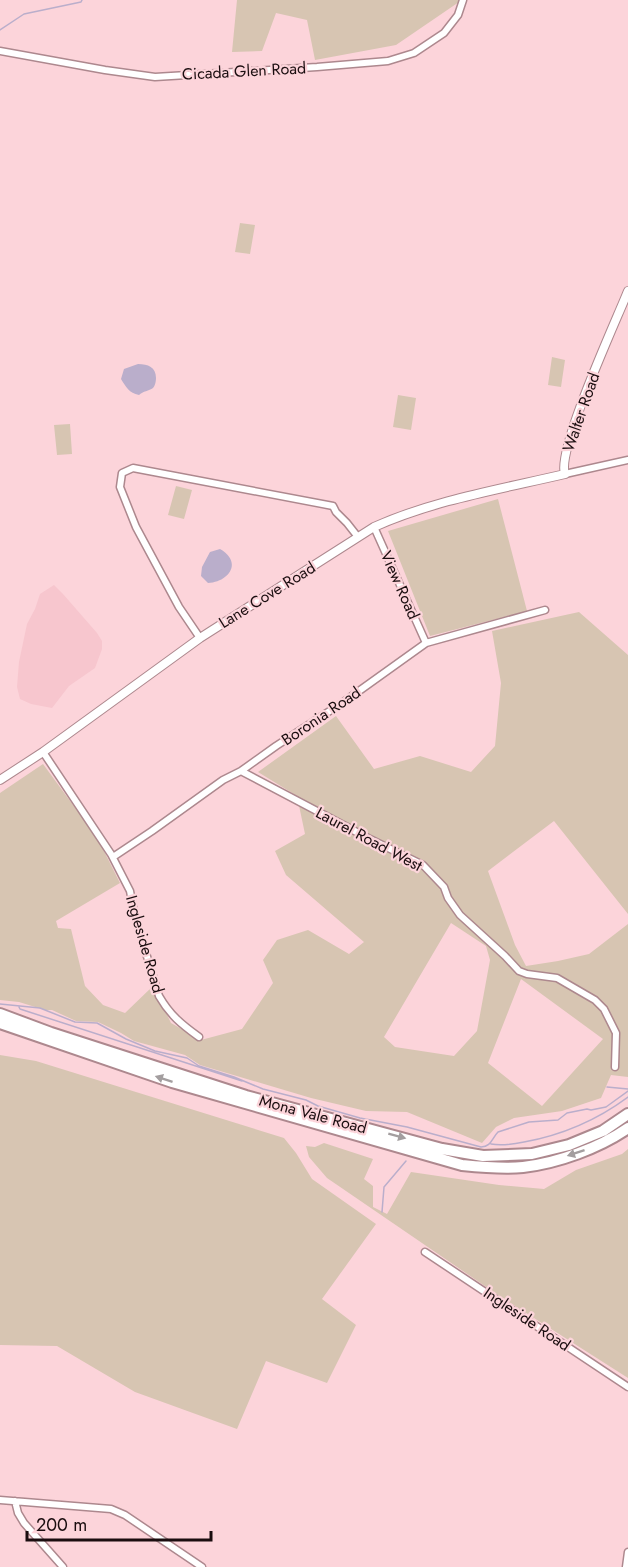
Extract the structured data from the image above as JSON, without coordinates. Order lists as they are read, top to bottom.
{
  "streets": {
    "highway": ["Mona Vale Road"],
    "street": [
      "Cicada Glen Road",
      "Walter Road",
      "View Road",
      "Lane Cove Road",
      "Boronia Road",
      "Laurel Road West",
      "Ingleside Road"
    ]
  },
  "crossings": [
    ["Walter Road", "Lane Cove Road"],
    ["View Road", "Lane Cove Road"],
    ["View Road", "Boronia Road"],
    ["Lane Cove Road", "Ingleside Road"],
    ["Boronia Road", "Laurel Road West"],
    ["Boronia Road", "Ingleside Road"]
  ],
  "scale_bar": "200 m"
}
